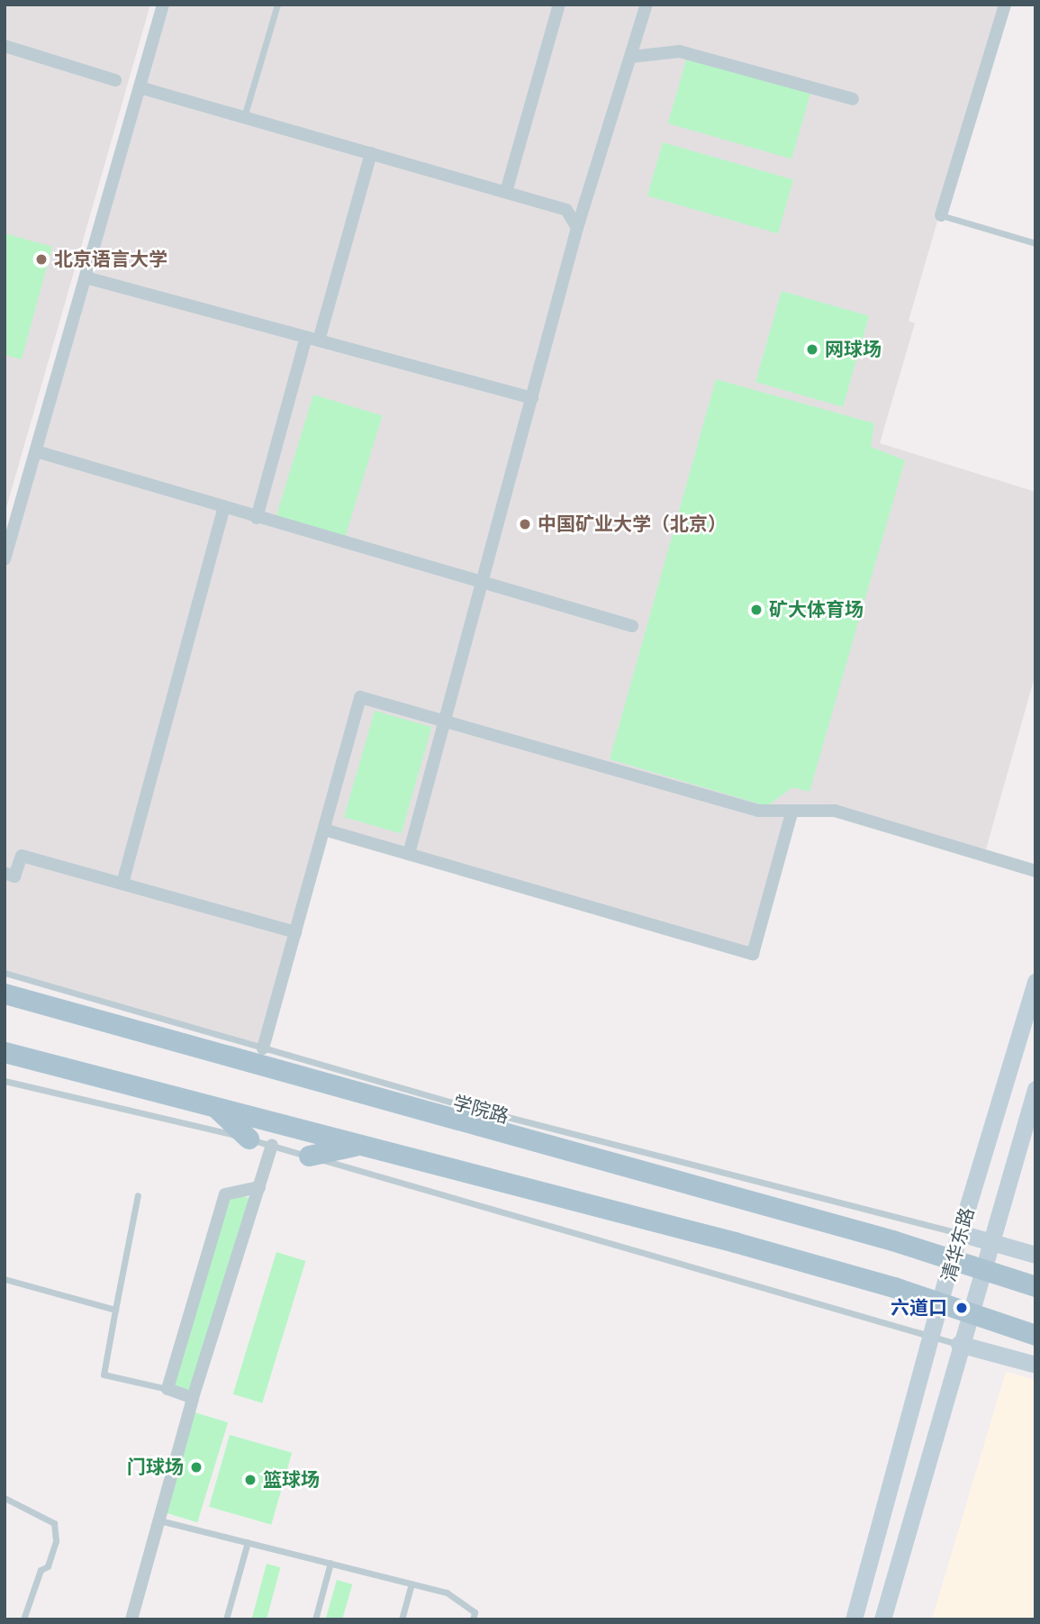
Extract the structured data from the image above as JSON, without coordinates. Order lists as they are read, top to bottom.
{
  "streets": {
    "main road": ["学院路", "清华东路"]
  },
  "crossings": [
    ["学院路", "清华东路"]
  ],
  "places": [
    "北京语言大学",
    "网球场",
    "中国矿业大学（北京）",
    "矿大体育场",
    "六道口",
    "门球场",
    "篮球场"
  ]
}
